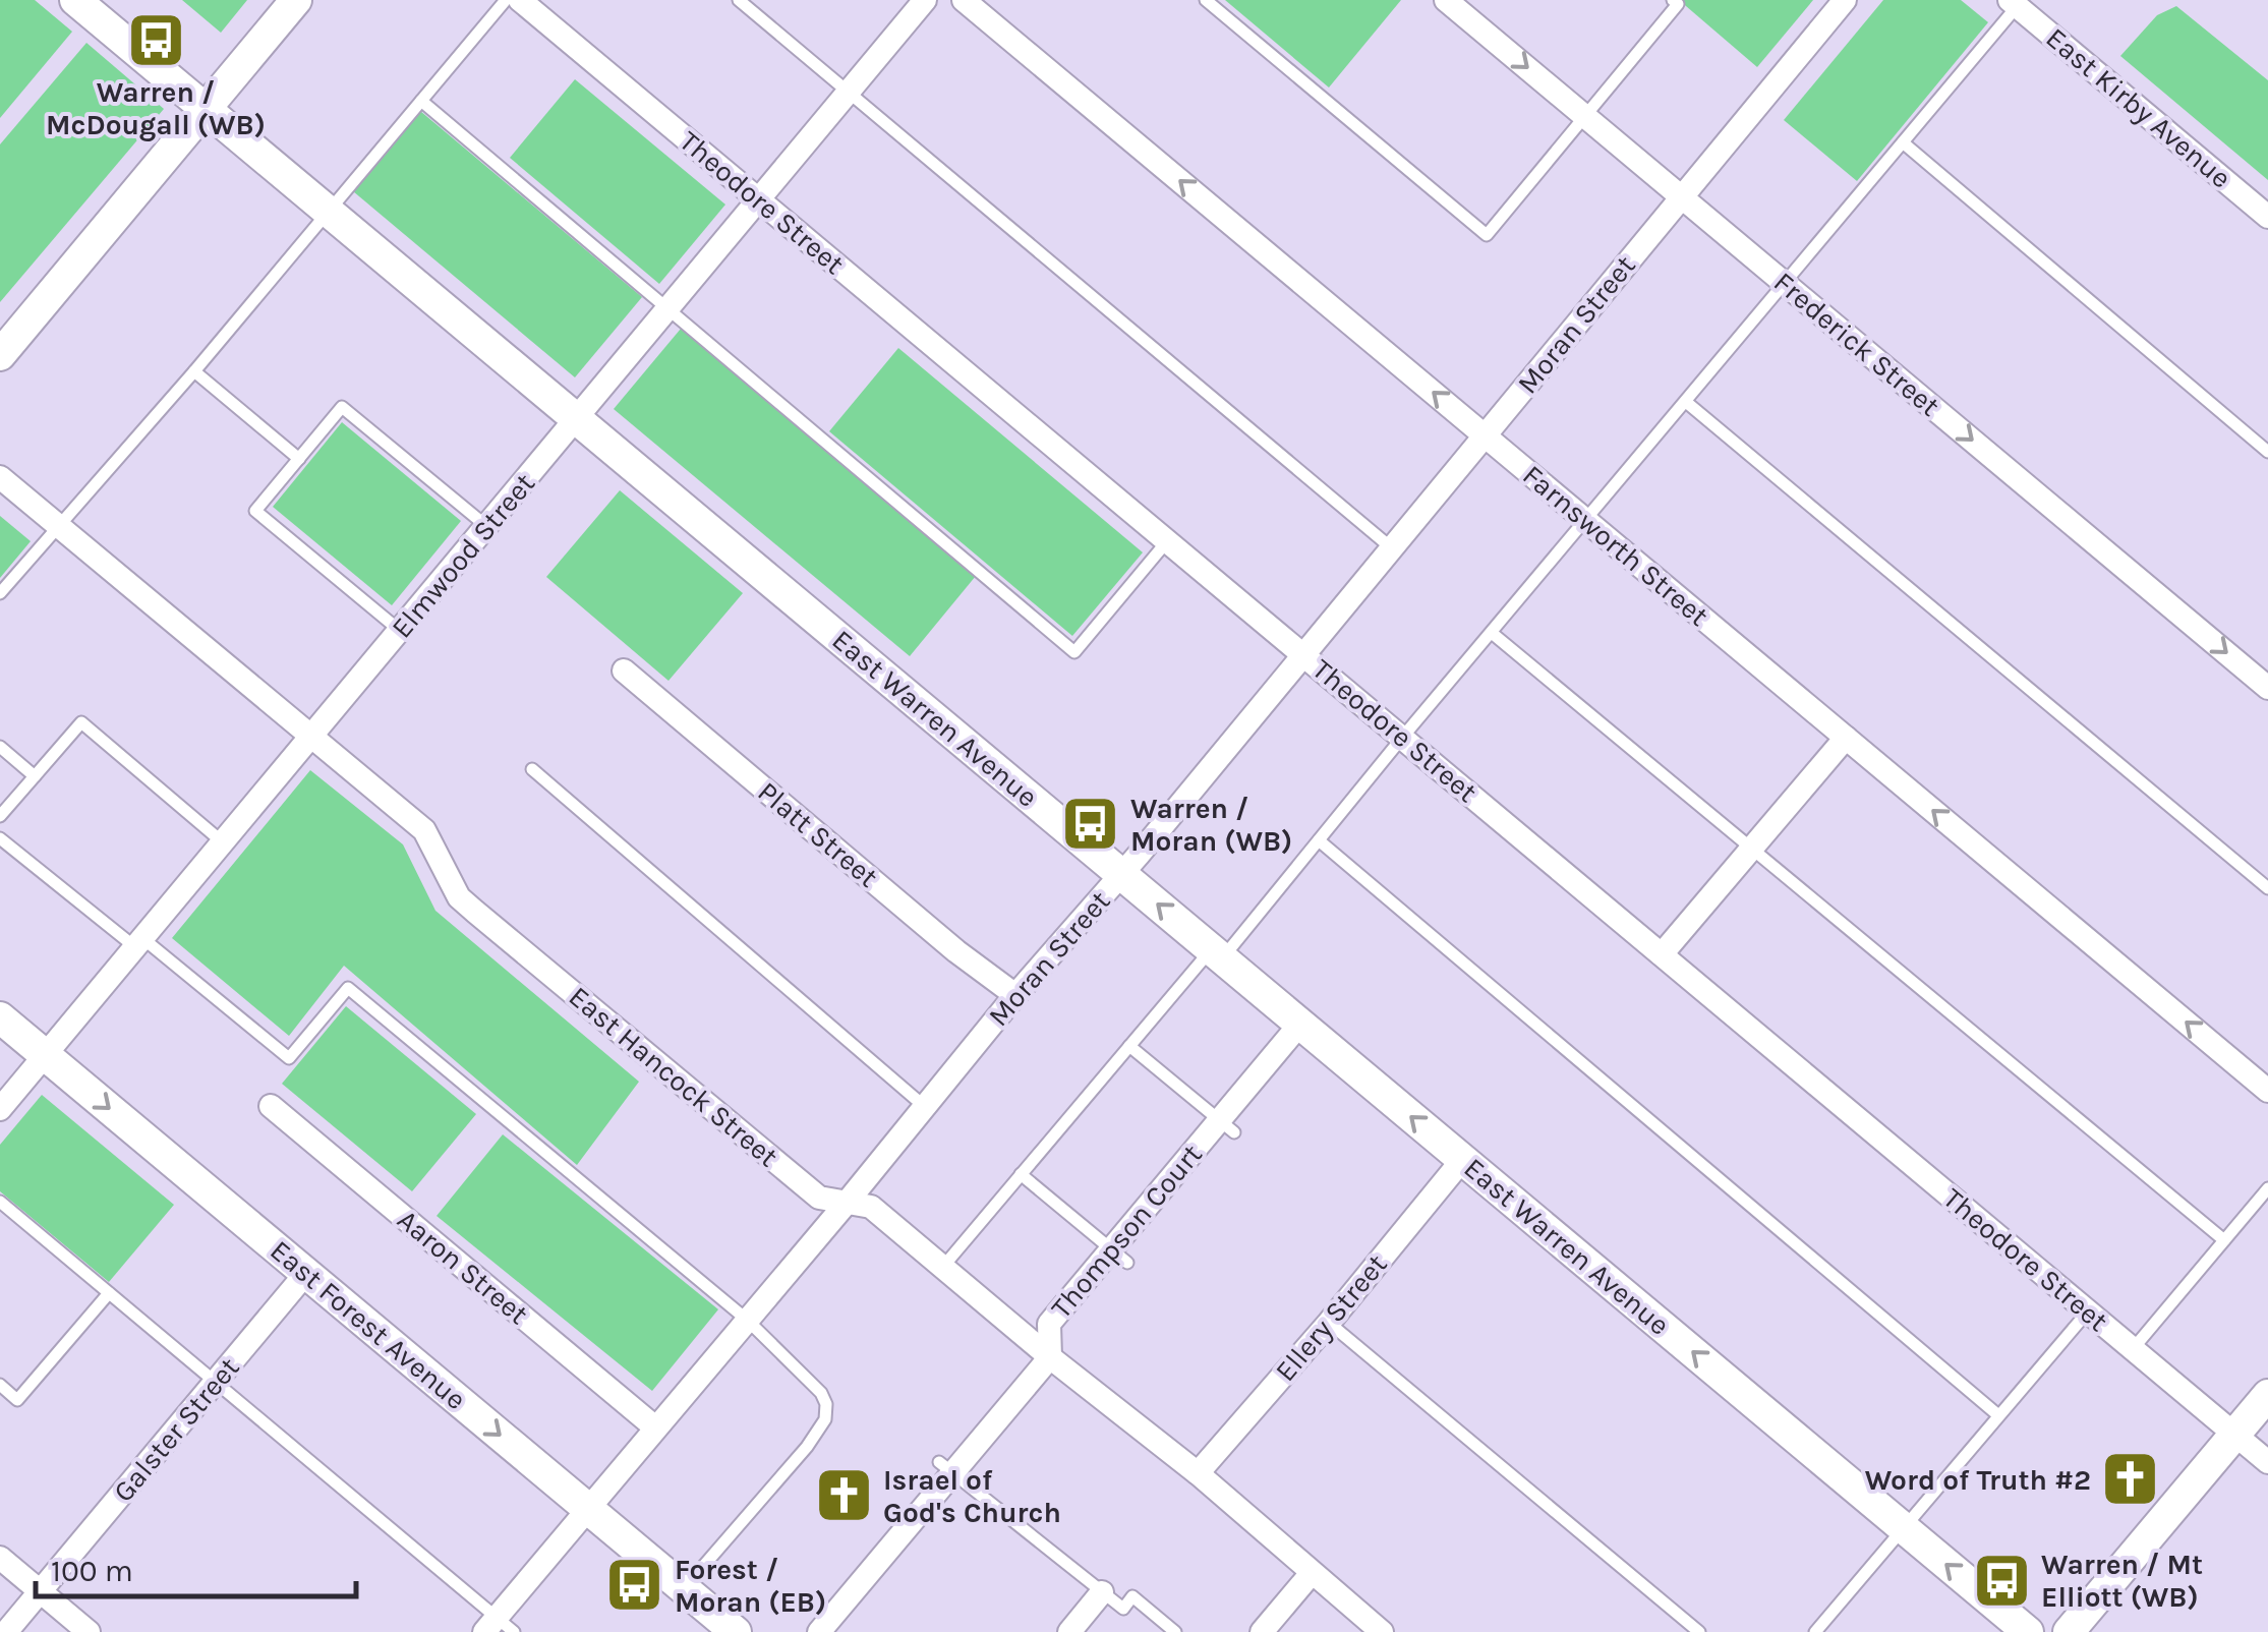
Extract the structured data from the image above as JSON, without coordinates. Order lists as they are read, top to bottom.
{
  "streets": {
    "main road": ["East Warren Avenue", "East Forest Avenue"],
    "street": [
      "East Kirby Avenue",
      "Theodore Street",
      "Moran Street",
      "Frederick Street",
      "Farnsworth Street",
      "Elmwood Street",
      "Platt Street",
      "East Hancock Street",
      "Thompson Court",
      "Aaron Street",
      "Ellery Street",
      "Galster Street"
    ]
  },
  "crossings": [
    ["Theodore Street", "Moran Street"],
    ["Theodore Street", "Elmwood Street"],
    ["Moran Street", "Frederick Street"],
    ["Moran Street", "Farnsworth Street"],
    ["Moran Street", "East Warren Avenue"],
    ["Moran Street", "Platt Street"],
    ["Moran Street", "East Hancock Street"],
    ["Moran Street", "Aaron Street"],
    ["Moran Street", "East Forest Avenue"],
    ["Elmwood Street", "East Warren Avenue"],
    ["Elmwood Street", "East Hancock Street"],
    ["Elmwood Street", "East Forest Avenue"],
    ["East Warren Avenue", "Thompson Court"],
    ["East Warren Avenue", "Ellery Street"],
    ["East Hancock Street", "Thompson Court"],
    ["East Hancock Street", "Ellery Street"],
    ["East Forest Avenue", "Galster Street"]
  ],
  "one_way": [
    "Frederick Street",
    "Farnsworth Street",
    "East Warren Avenue",
    "East Forest Avenue"
  ],
  "places": {
    "bus stop": [
      "Warren / McDougall (WB)",
      "Warren / Moran (WB)",
      "Warren / Mt Elliott (WB)",
      "Forest / Moran (EB)"
    ],
    "church": ["Word of Truth #2", "Israel of God's Church"]
  },
  "scale_bar": "100 m"
}
